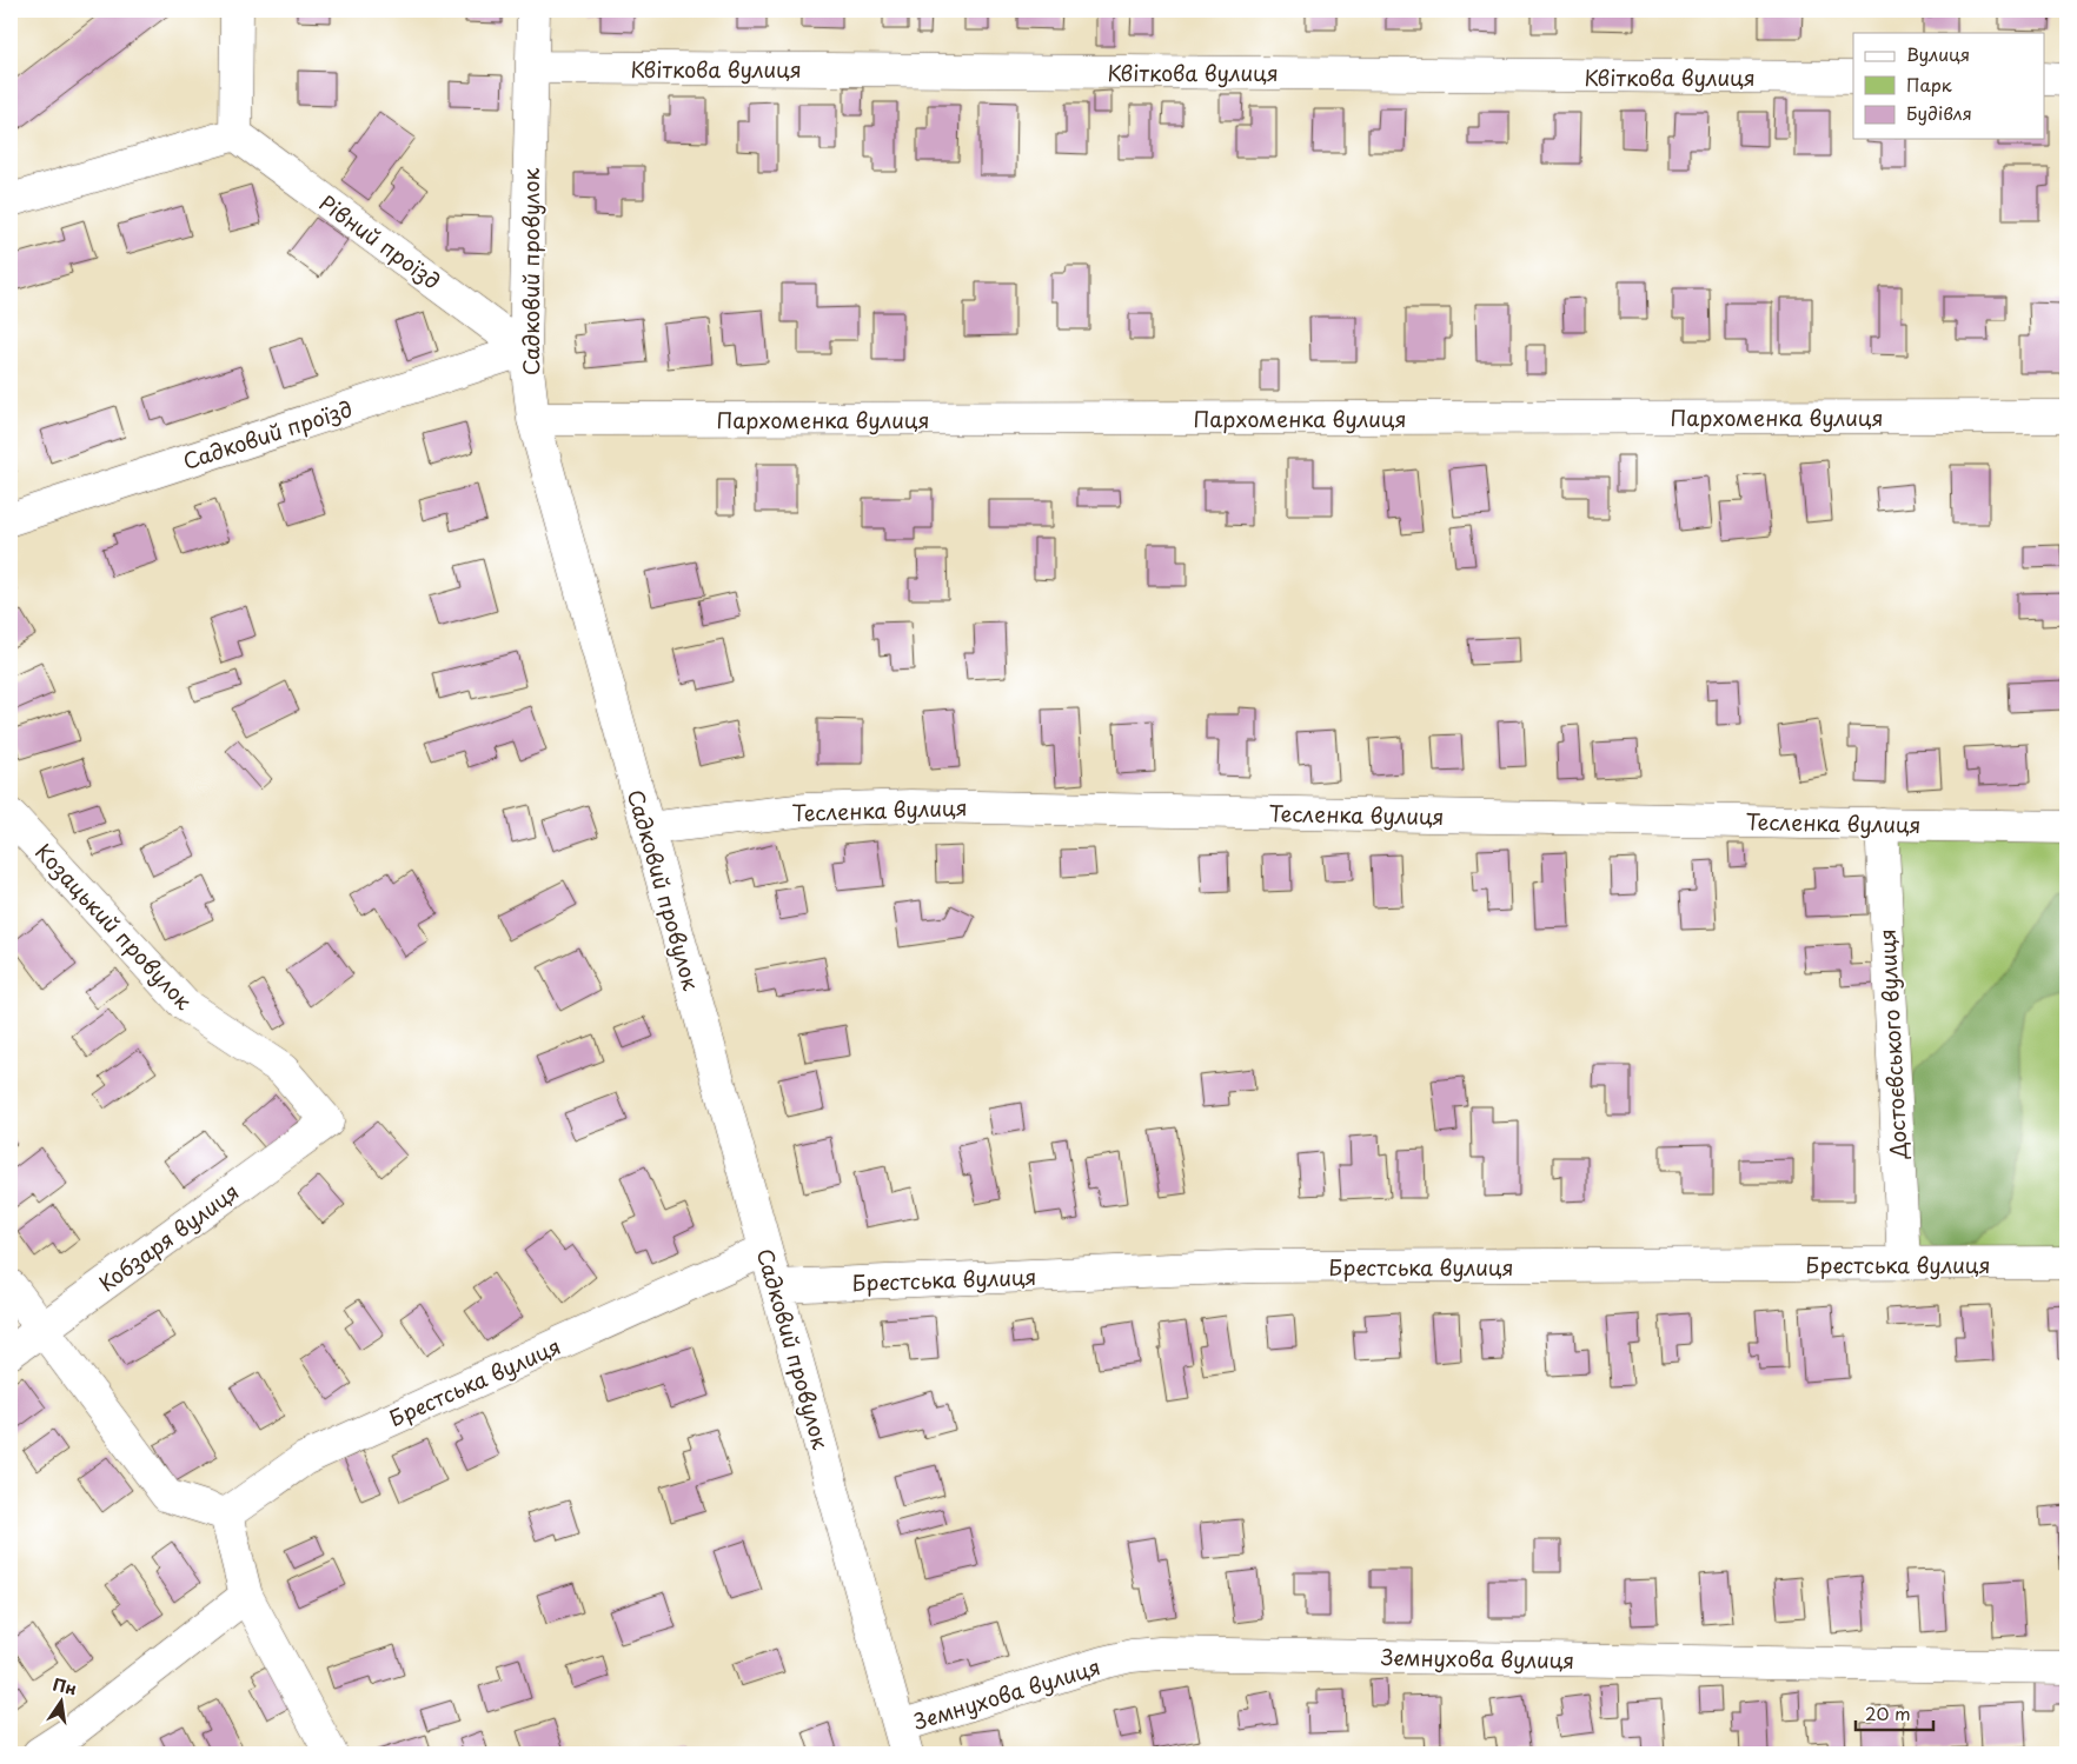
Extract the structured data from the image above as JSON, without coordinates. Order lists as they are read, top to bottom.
{
  "streets": {
    "street": [
      "Квіткова вулиця",
      "Рівний проїзд",
      "Садковий провулок",
      "Пархоменка вулиця",
      "Садковий проїзд",
      "Тесленка вулиця",
      "Козацький провулок",
      "Достоєвського вулиця",
      "Кобзаря вулиця",
      "Брестська вулиця",
      "Земнухова вулиця"
    ]
  },
  "crossings": [
    ["Квіткова вулиця", "Садковий провулок"],
    ["Рівний проїзд", "Садковий провулок"],
    ["Рівний проїзд", "Садковий проїзд"],
    ["Садковий провулок", "Пархоменка вулиця"],
    ["Садковий провулок", "Садковий проїзд"],
    ["Садковий провулок", "Тесленка вулиця"],
    ["Садковий провулок", "Брестська вулиця"],
    ["Садковий провулок", "Земнухова вулиця"],
    ["Тесленка вулиця", "Достоєвського вулиця"],
    ["Козацький провулок", "Кобзаря вулиця"],
    ["Достоєвського вулиця", "Брестська вулиця"]
  ],
  "legend": ["Вулиця", "Парк", "Будівля"],
  "scale_bar": "20 m",
  "north": "top"
}
